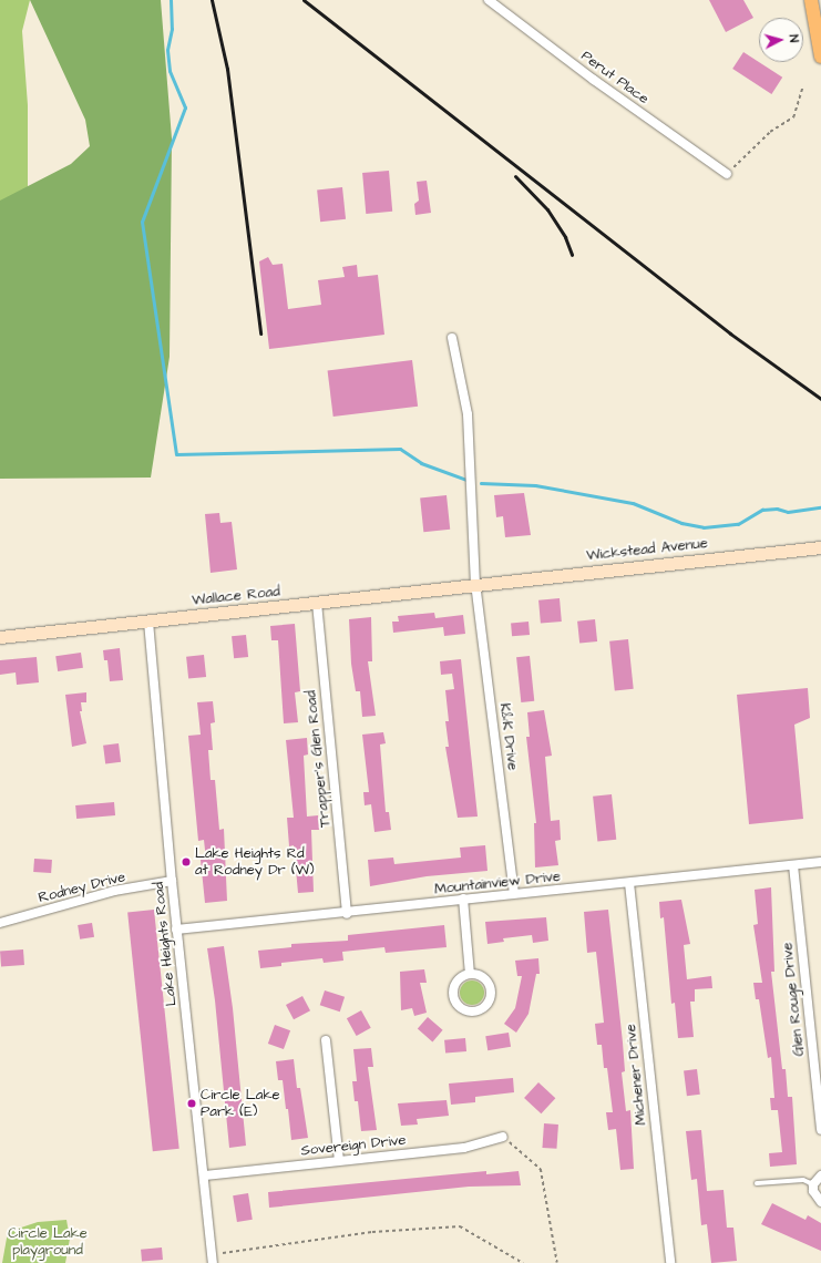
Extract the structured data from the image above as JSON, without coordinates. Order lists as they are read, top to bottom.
{
  "streets": {
    "street": [
      "Perut Place",
      "Wickstead Avenue",
      "Wallace Road",
      "K&K Drive",
      "Trapper's Glen Road",
      "Mountainview Drive",
      "Rodney Drive",
      "Lake Heights Road",
      "Glen Rouge Drive",
      "Michener Drive",
      "Sovereign Drive"
    ]
  },
  "crossings": [
    ["Wickstead Avenue", "Wallace Road"],
    ["Wickstead Avenue", "K&K Drive"],
    ["Wallace Road", "K&K Drive"],
    ["Wallace Road", "Trapper's Glen Road"],
    ["Wallace Road", "Lake Heights Road"],
    ["K&K Drive", "Mountainview Drive"],
    ["Trapper's Glen Road", "Mountainview Drive"],
    ["Mountainview Drive", "Lake Heights Road"],
    ["Mountainview Drive", "Glen Rouge Drive"],
    ["Mountainview Drive", "Michener Drive"],
    ["Rodney Drive", "Lake Heights Road"],
    ["Lake Heights Road", "Sovereign Drive"]
  ],
  "parks": ["Circle Lake playground"],
  "places": ["Lake Heights Rd at Rodney Dr (W)", "Circle Lake Park (E)"],
  "north": "right"
}
